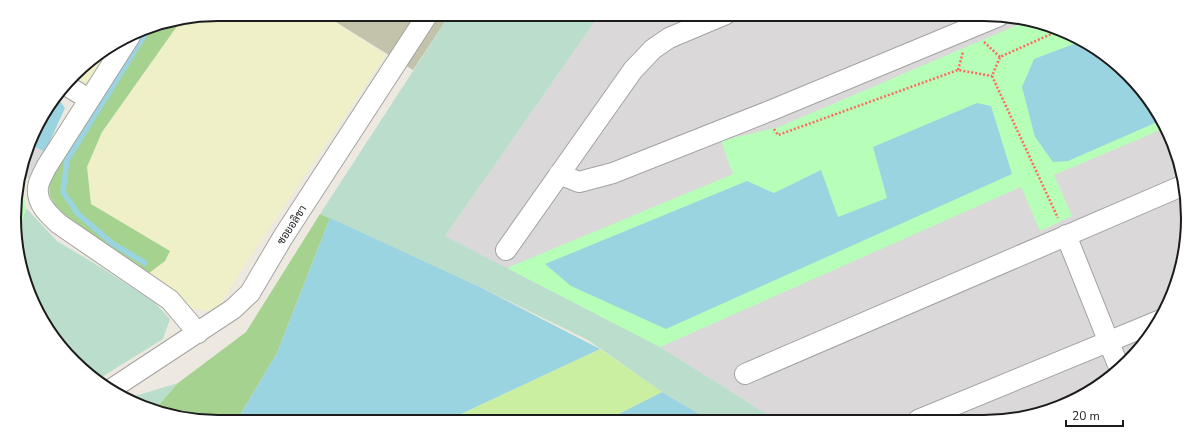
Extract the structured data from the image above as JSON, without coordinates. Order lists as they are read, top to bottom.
{
  "streets": {
    "street": ["ซอยอลิชา"]
  },
  "scale_bar": "20 m"
}
